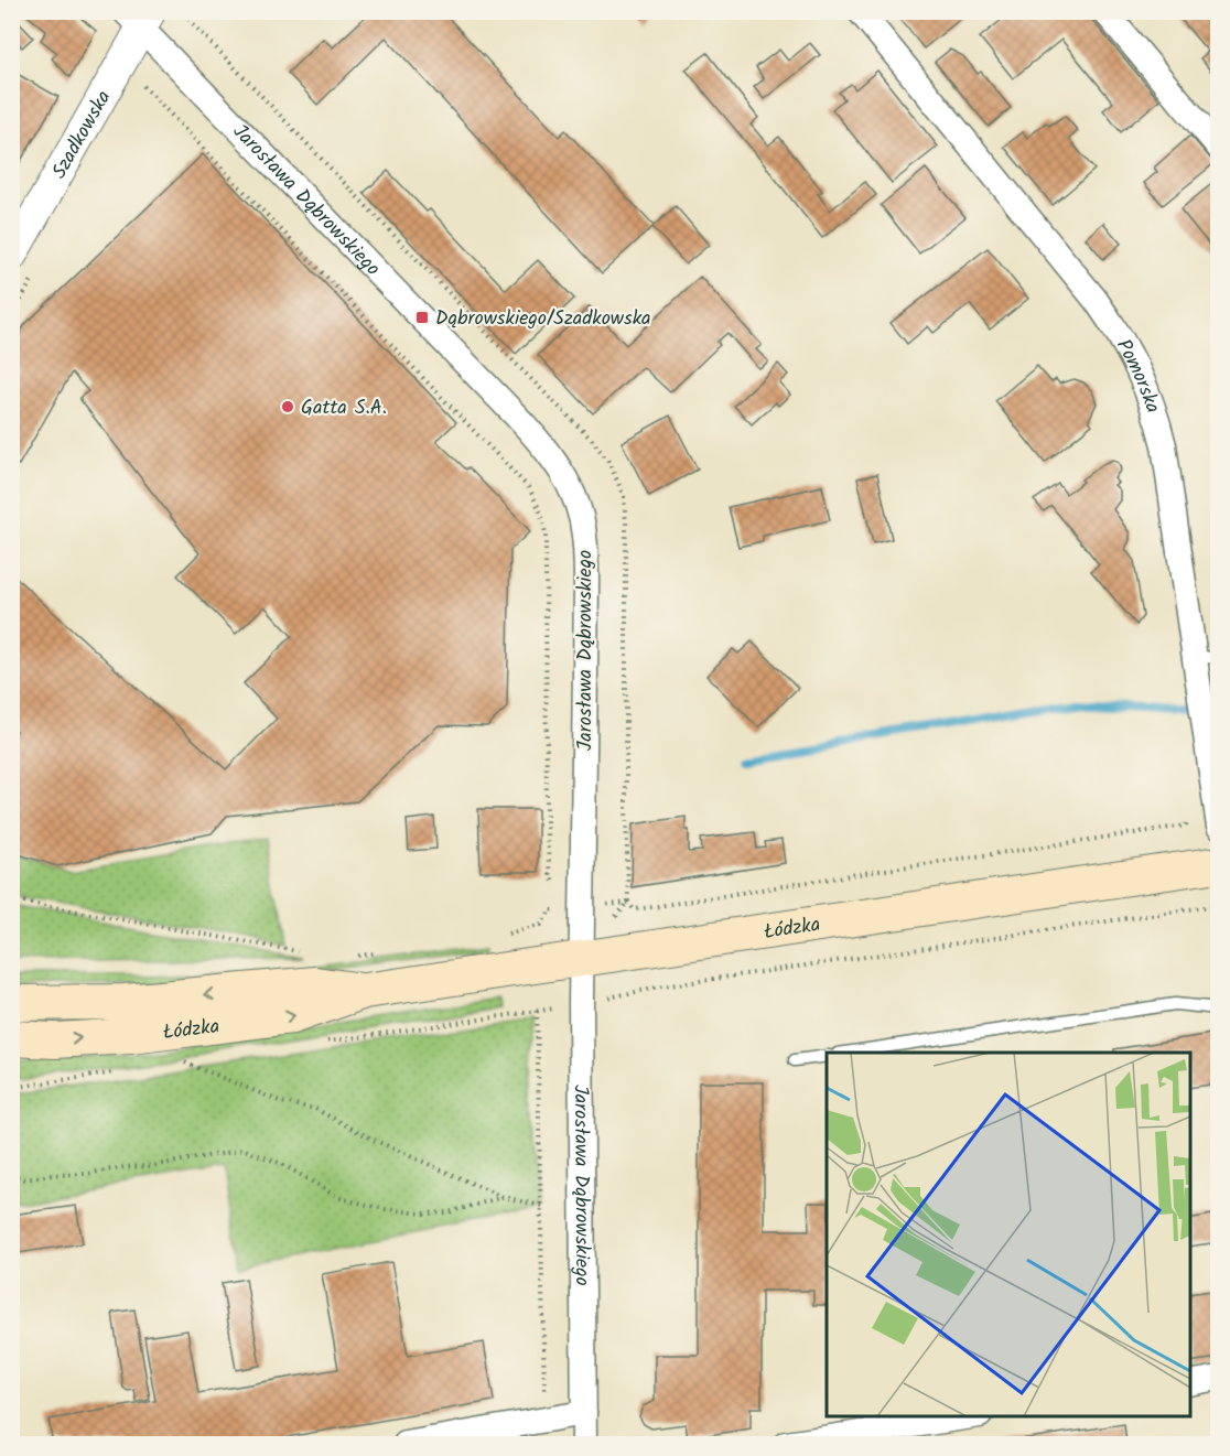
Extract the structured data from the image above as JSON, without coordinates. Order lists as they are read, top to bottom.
{
  "streets": {
    "main road": ["Łódzka"],
    "street": ["Szadkowska", "Jarosława Dąbrowskiego", "Pomorska"]
  },
  "crossings": [
    ["Szadkowska", "Jarosława Dąbrowskiego"],
    ["Jarosława Dąbrowskiego", "Łódzka"]
  ],
  "places": {
    "transit": ["Dąbrowskiego/Szadkowska"],
    "other": ["Gatta S.A."]
  }
}
